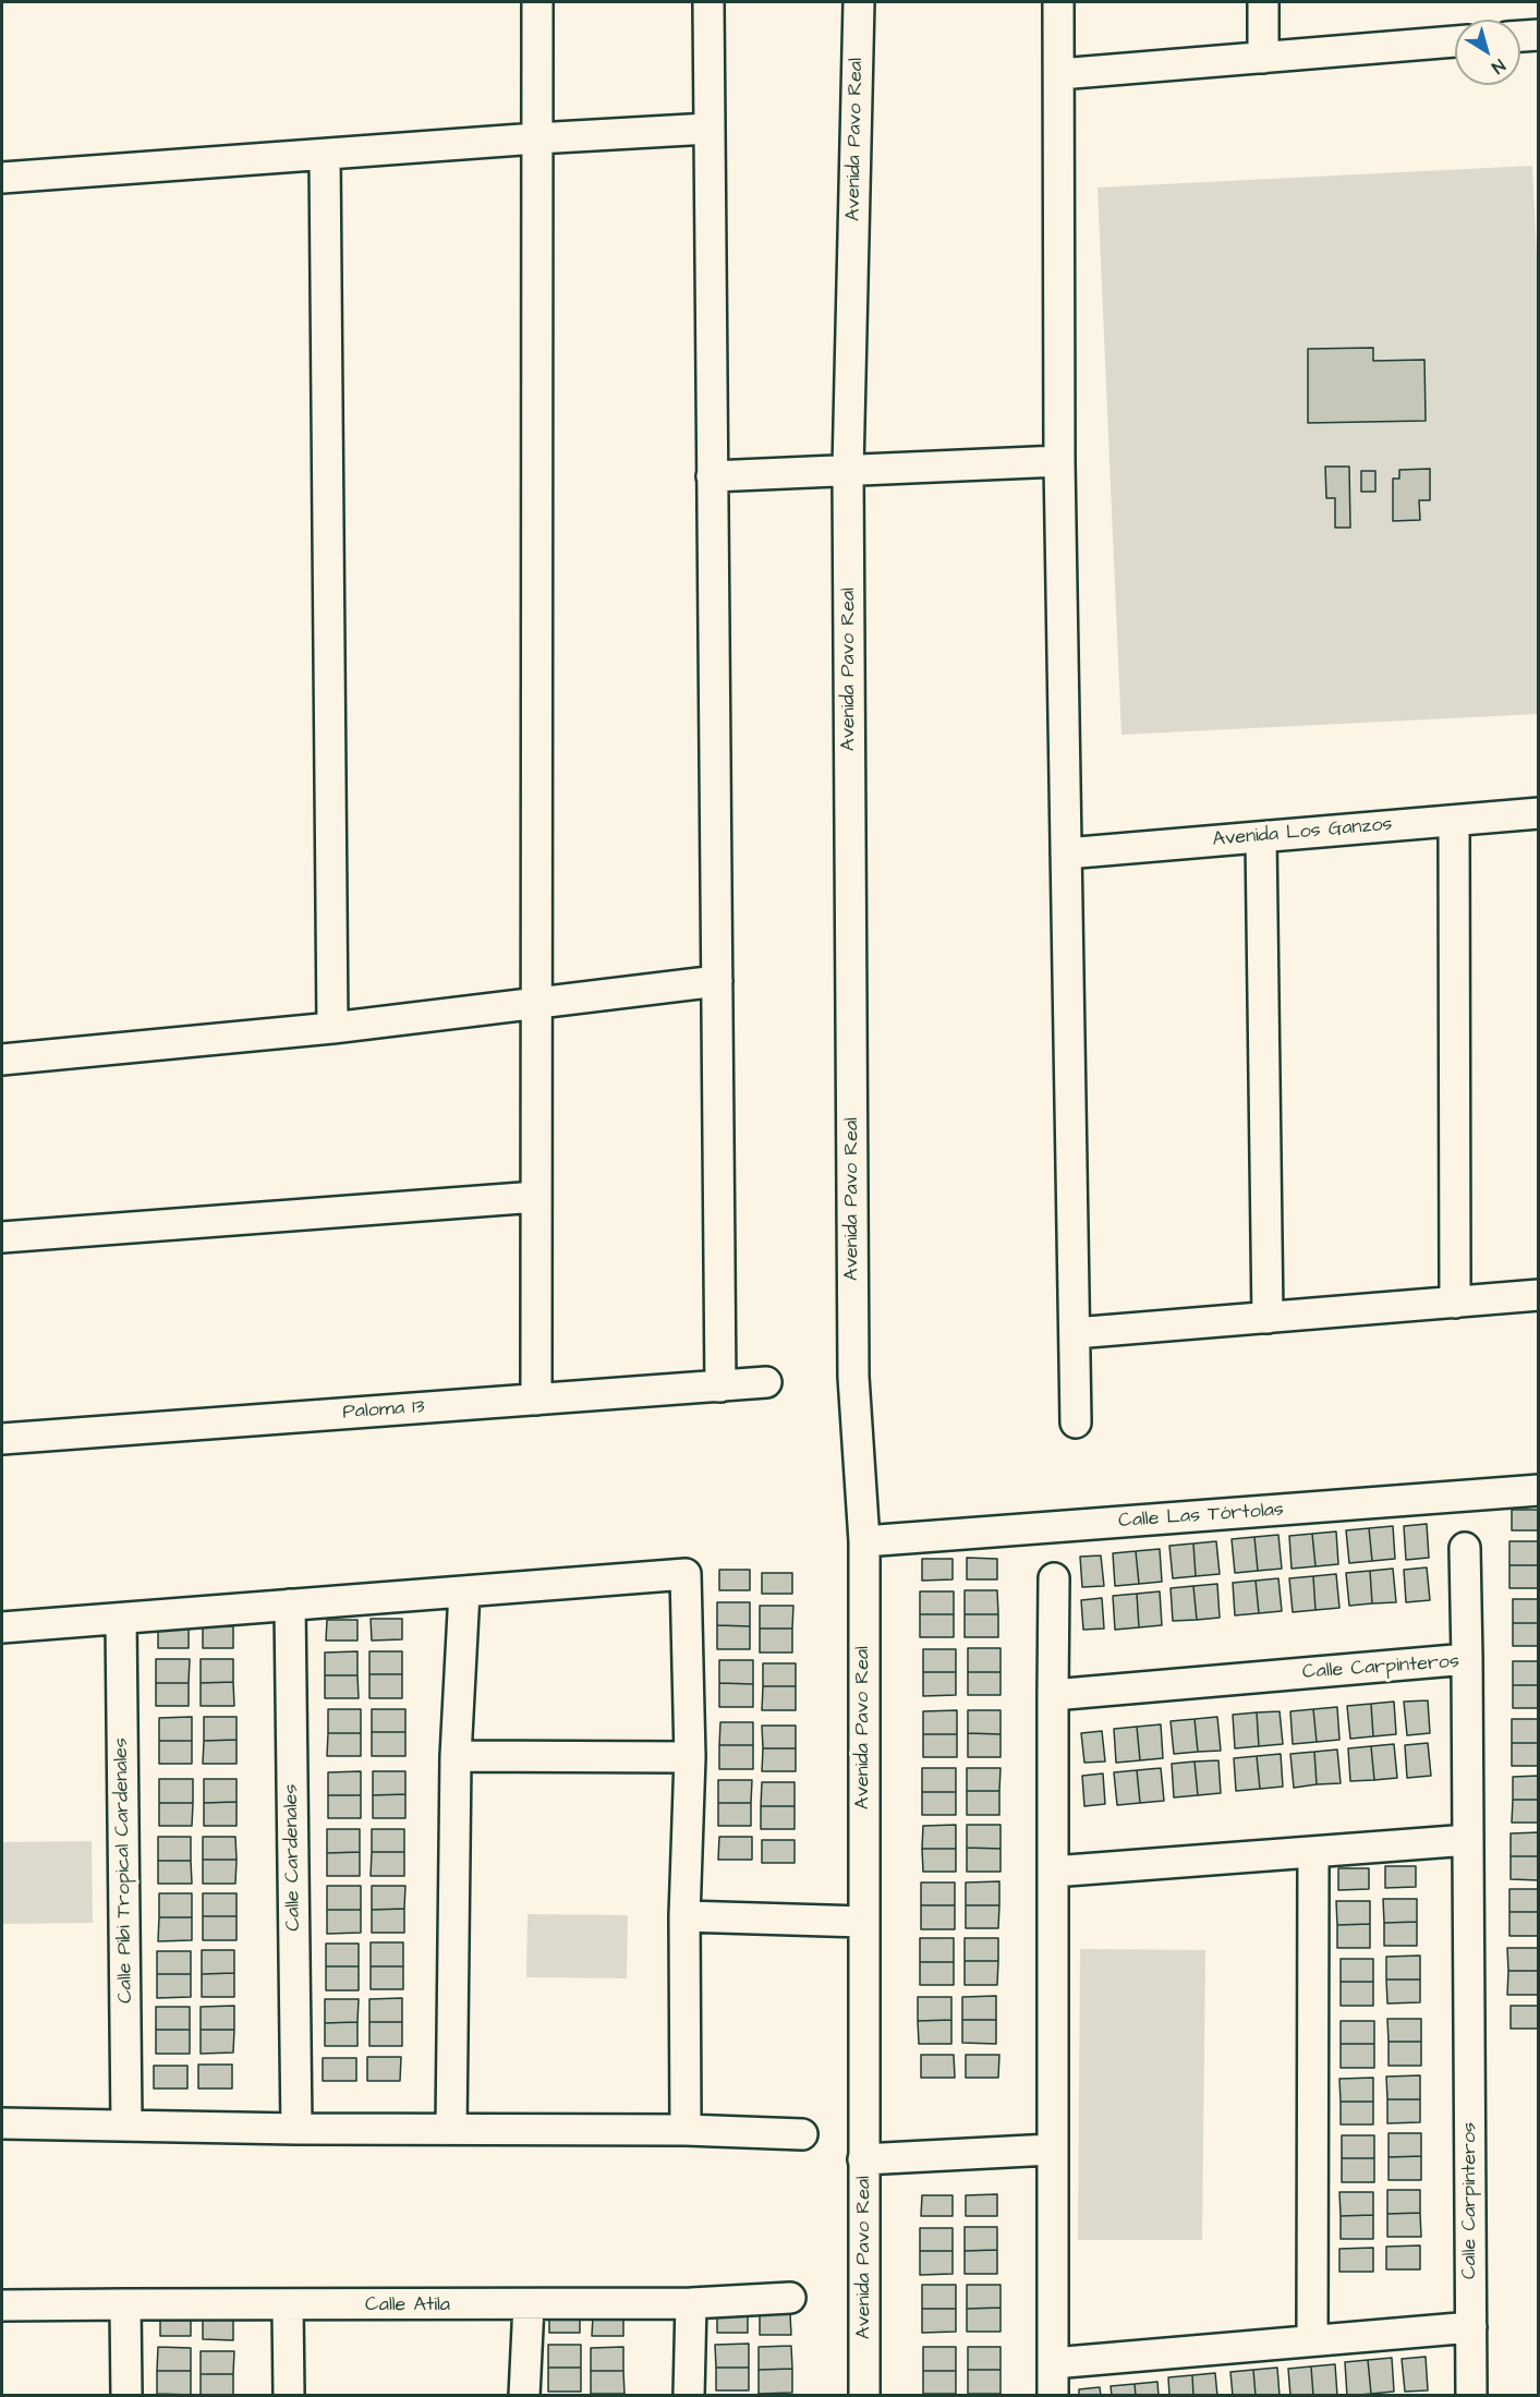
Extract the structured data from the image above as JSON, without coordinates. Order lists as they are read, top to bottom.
{
  "streets": {
    "street": [
      "Avenida Pavo Real",
      "Avenida Los Ganzos",
      "Paloma 13",
      "Calle Las Tórtolas",
      "Calle Carpinteros",
      "Calle Cardenales",
      "Calle Pibi Tropical Cardenales",
      "Calle Atila"
    ]
  },
  "crossings": [
    ["Avenida Pavo Real", "Calle Las Tórtolas"]
  ],
  "north": "bottom right"
}
